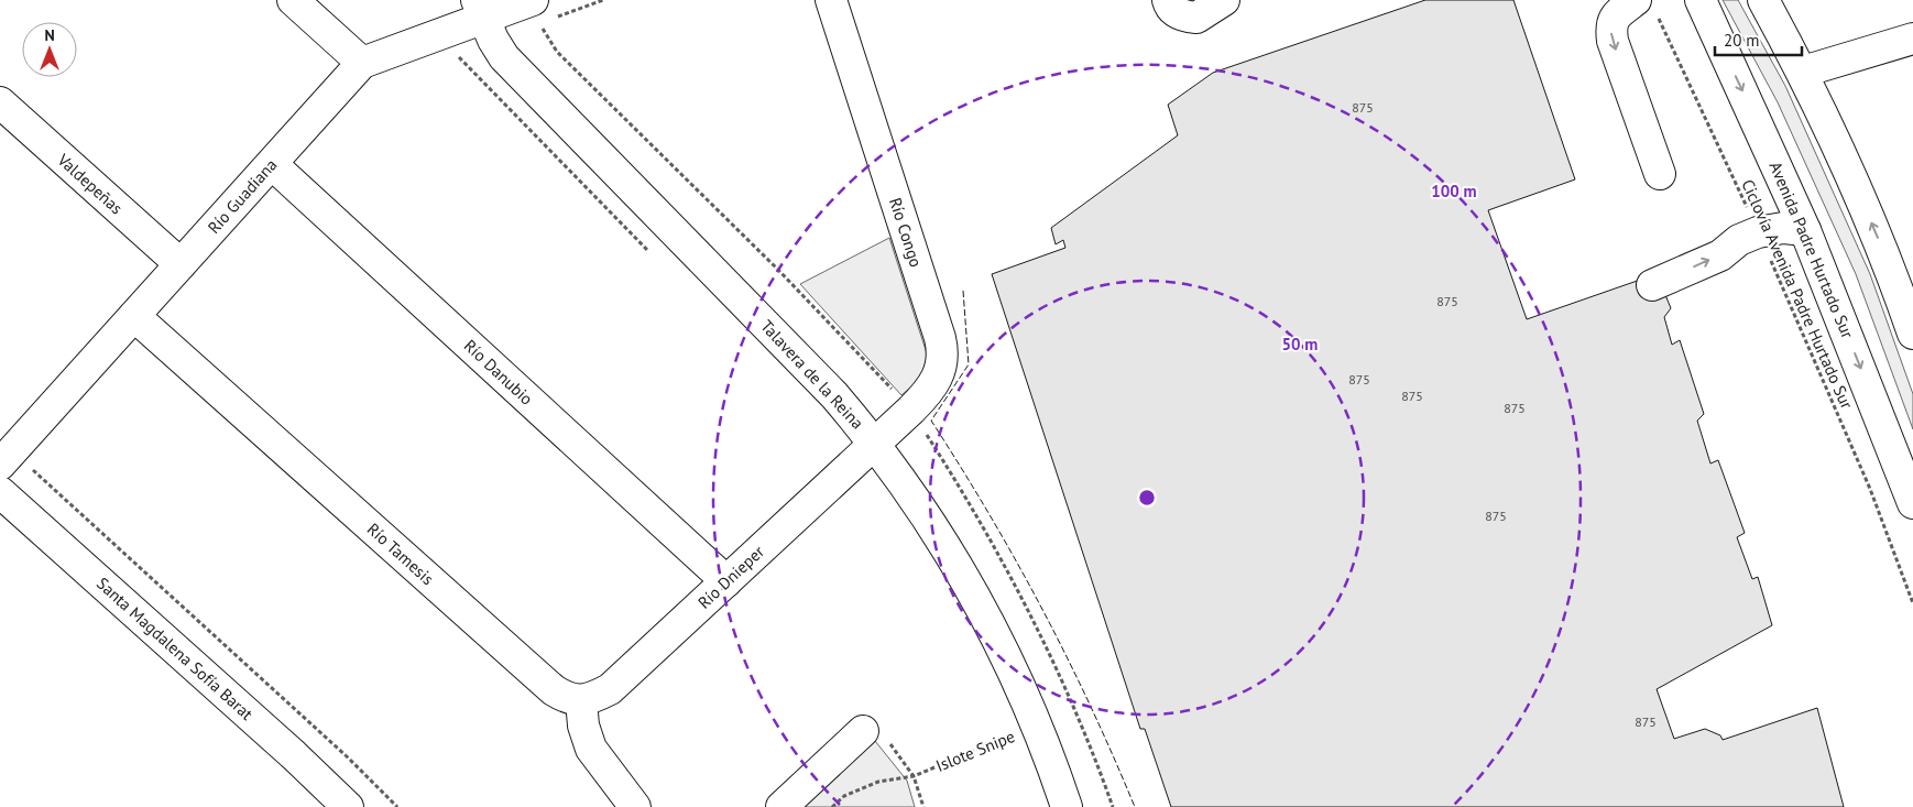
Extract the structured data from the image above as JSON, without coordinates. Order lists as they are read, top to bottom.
{
  "streets": {
    "street": [
      "Valdepeñas",
      "Río Guadiana",
      "Río Congo",
      "Avenida Padre Hurtado Sur",
      "Río Danubio",
      "Talavera de la Reina",
      "Río Tamesis",
      "Río Dnieper",
      "Santa Magdalena Sofía Barat"
    ],
    "path": ["Ciclovía Avenida Padre Hurtado Sur", "Islote Snipe"]
  },
  "crossings": [
    ["Valdepeñas", "Río Guadiana"],
    ["Río Guadiana", "Río Danubio"],
    ["Río Guadiana", "Talavera de la Reina"],
    ["Río Guadiana", "Río Tamesis"],
    ["Río Congo", "Talavera de la Reina"],
    ["Río Congo", "Río Dnieper"],
    ["Río Danubio", "Río Dnieper"],
    ["Talavera de la Reina", "Río Dnieper"],
    ["Talavera de la Reina", "Islote Snipe"],
    ["Río Tamesis", "Río Dnieper"]
  ],
  "house_numbers": [
    "875",
    "875",
    "875",
    "875",
    "875",
    "875",
    "875"
  ],
  "scale_bar": "20 m",
  "north": "top",
  "rings": ["100 m", "50 m"]
}
